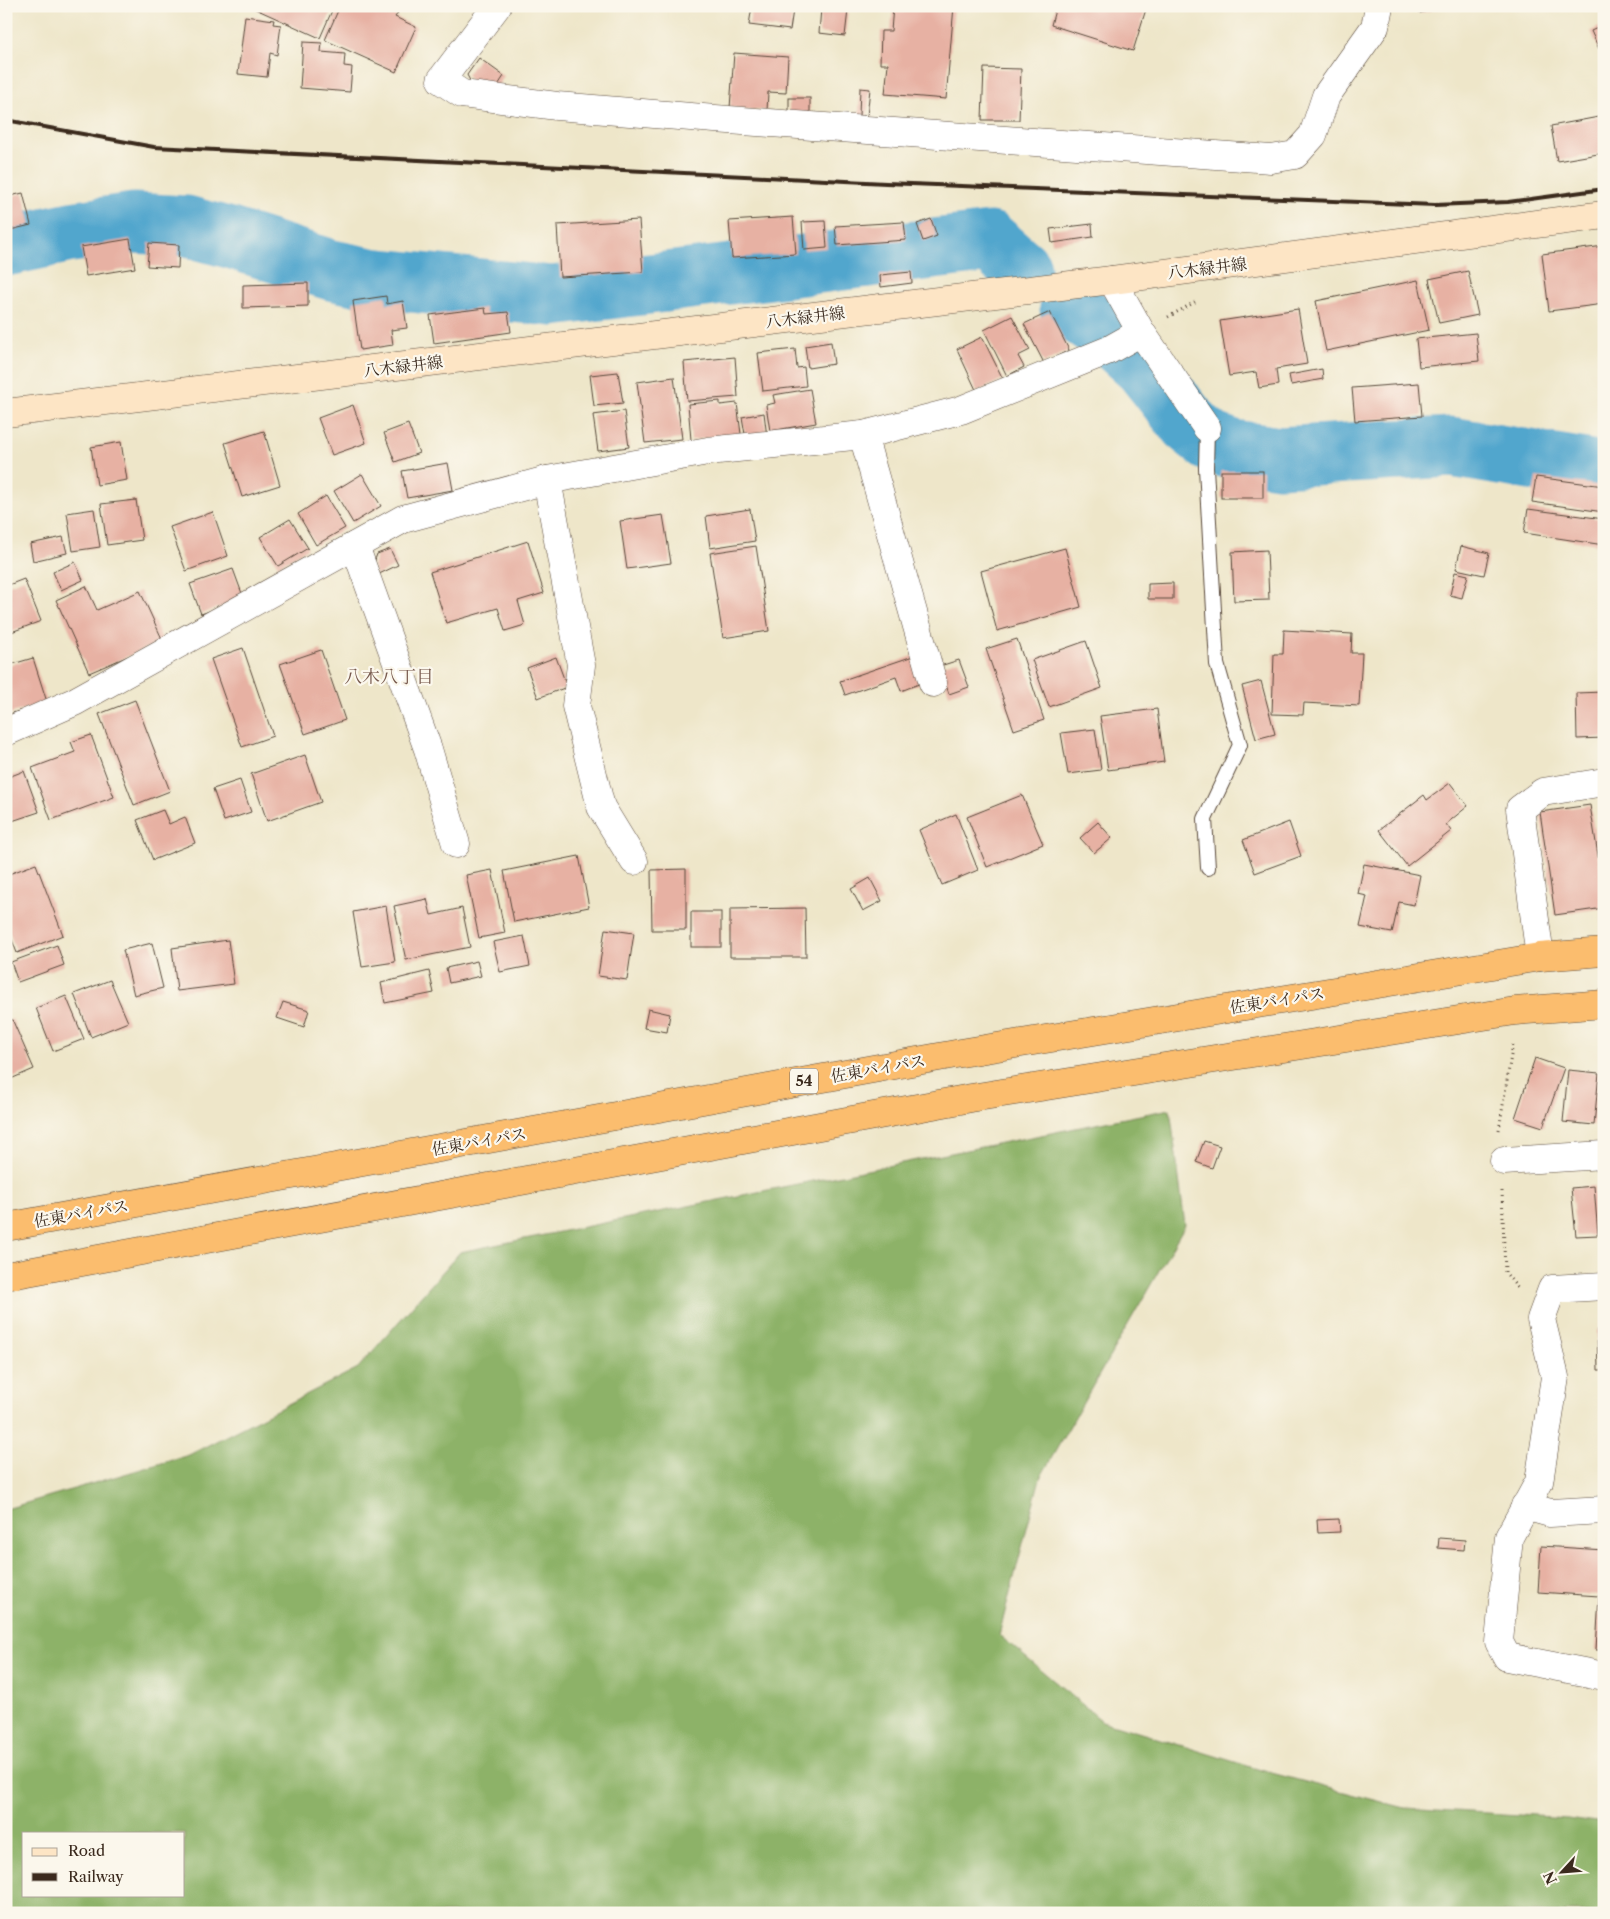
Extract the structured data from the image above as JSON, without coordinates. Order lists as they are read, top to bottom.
{
  "streets": {
    "highway": ["佐東バイパス", "54"],
    "main road": ["八木緑井線"]
  },
  "districts": ["八木八丁目"],
  "legend": ["Road", "Railway"],
  "north": "bottom left"
}
